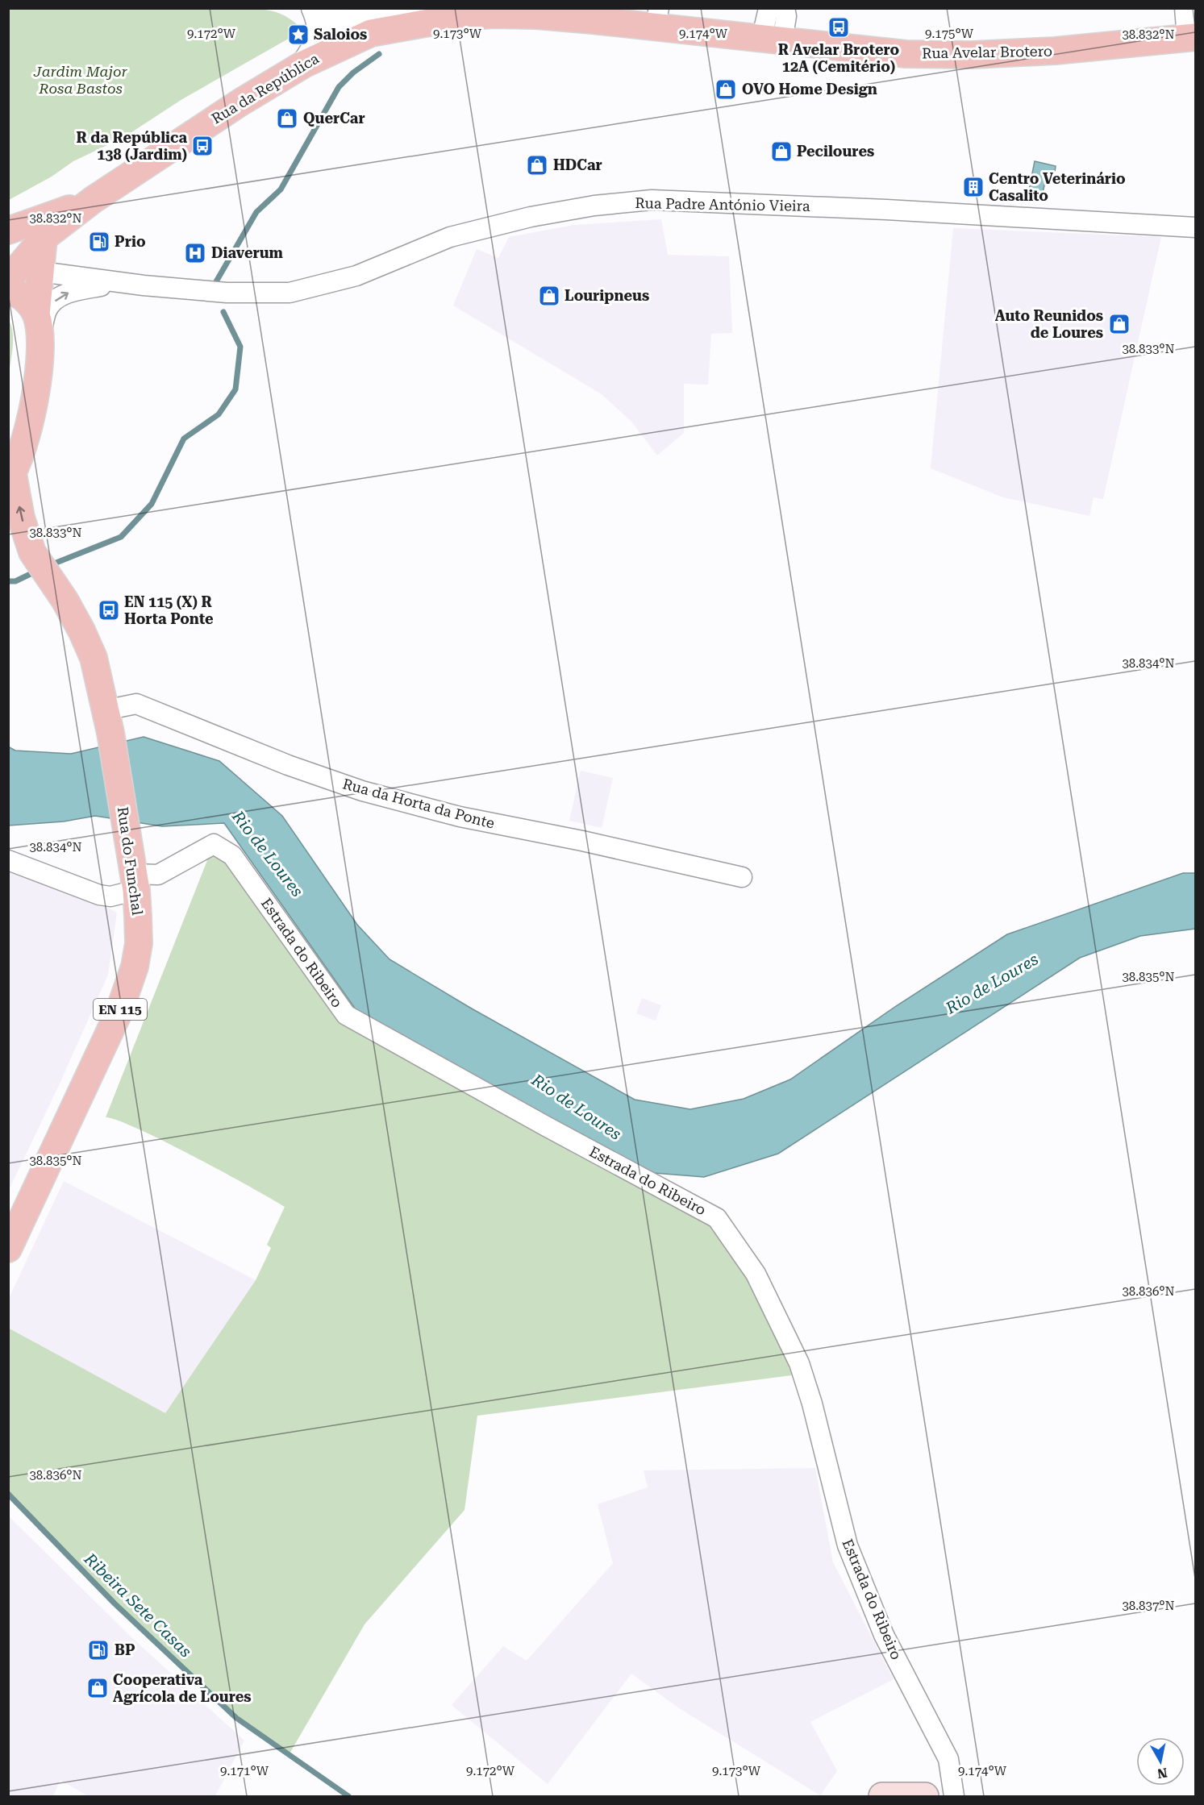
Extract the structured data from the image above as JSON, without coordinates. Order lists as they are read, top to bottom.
{
  "streets": {
    "main road": [
      "Rua Avelar Brotero",
      "Rua da República",
      "Rua do Funchal",
      "EN 115"
    ],
    "street": ["Rua Padre António Vieira", "Rua da Horta da Ponte", "Estrada do Ribeiro"]
  },
  "crossings": [
    ["Rua Avelar Brotero", "Rua da República"],
    ["Rua da Horta da Ponte", "Rua do Funchal"],
    ["Rua do Funchal", "Estrada do Ribeiro"]
  ],
  "water": ["Rio de Loures", "Ribeira Sete Casas"],
  "parks": ["Jardim Major Rosa Bastos"],
  "places": {
    "bus stop": ["R Avelar Brotero 12A (Cemitério)", "R da República 138 (Jardim)", "EN 115 (X) R Horta Ponte"],
    "place": ["Saloios"],
    "shop": [
      "OVO Home Design",
      "QuerCar",
      "Peciloures",
      "HDCar",
      "Louripneus",
      "Auto Reunidos de Loures",
      "Cooperativa Agrícola de Loures"
    ],
    "building": ["Centro Veterinário Casalito"],
    "fuel station": ["Prio", "BP"],
    "hospital": ["Diaverum"]
  },
  "north": "bottom",
  "coordinates": [
    "9.175°W",
    "9.172°W",
    "9.173°W",
    "9.174°W",
    "38.832°N",
    "38.833°N",
    "38.834°N",
    "38.835°N",
    "38.836°N",
    "38.837°N",
    "9.171°W"
  ]
}
